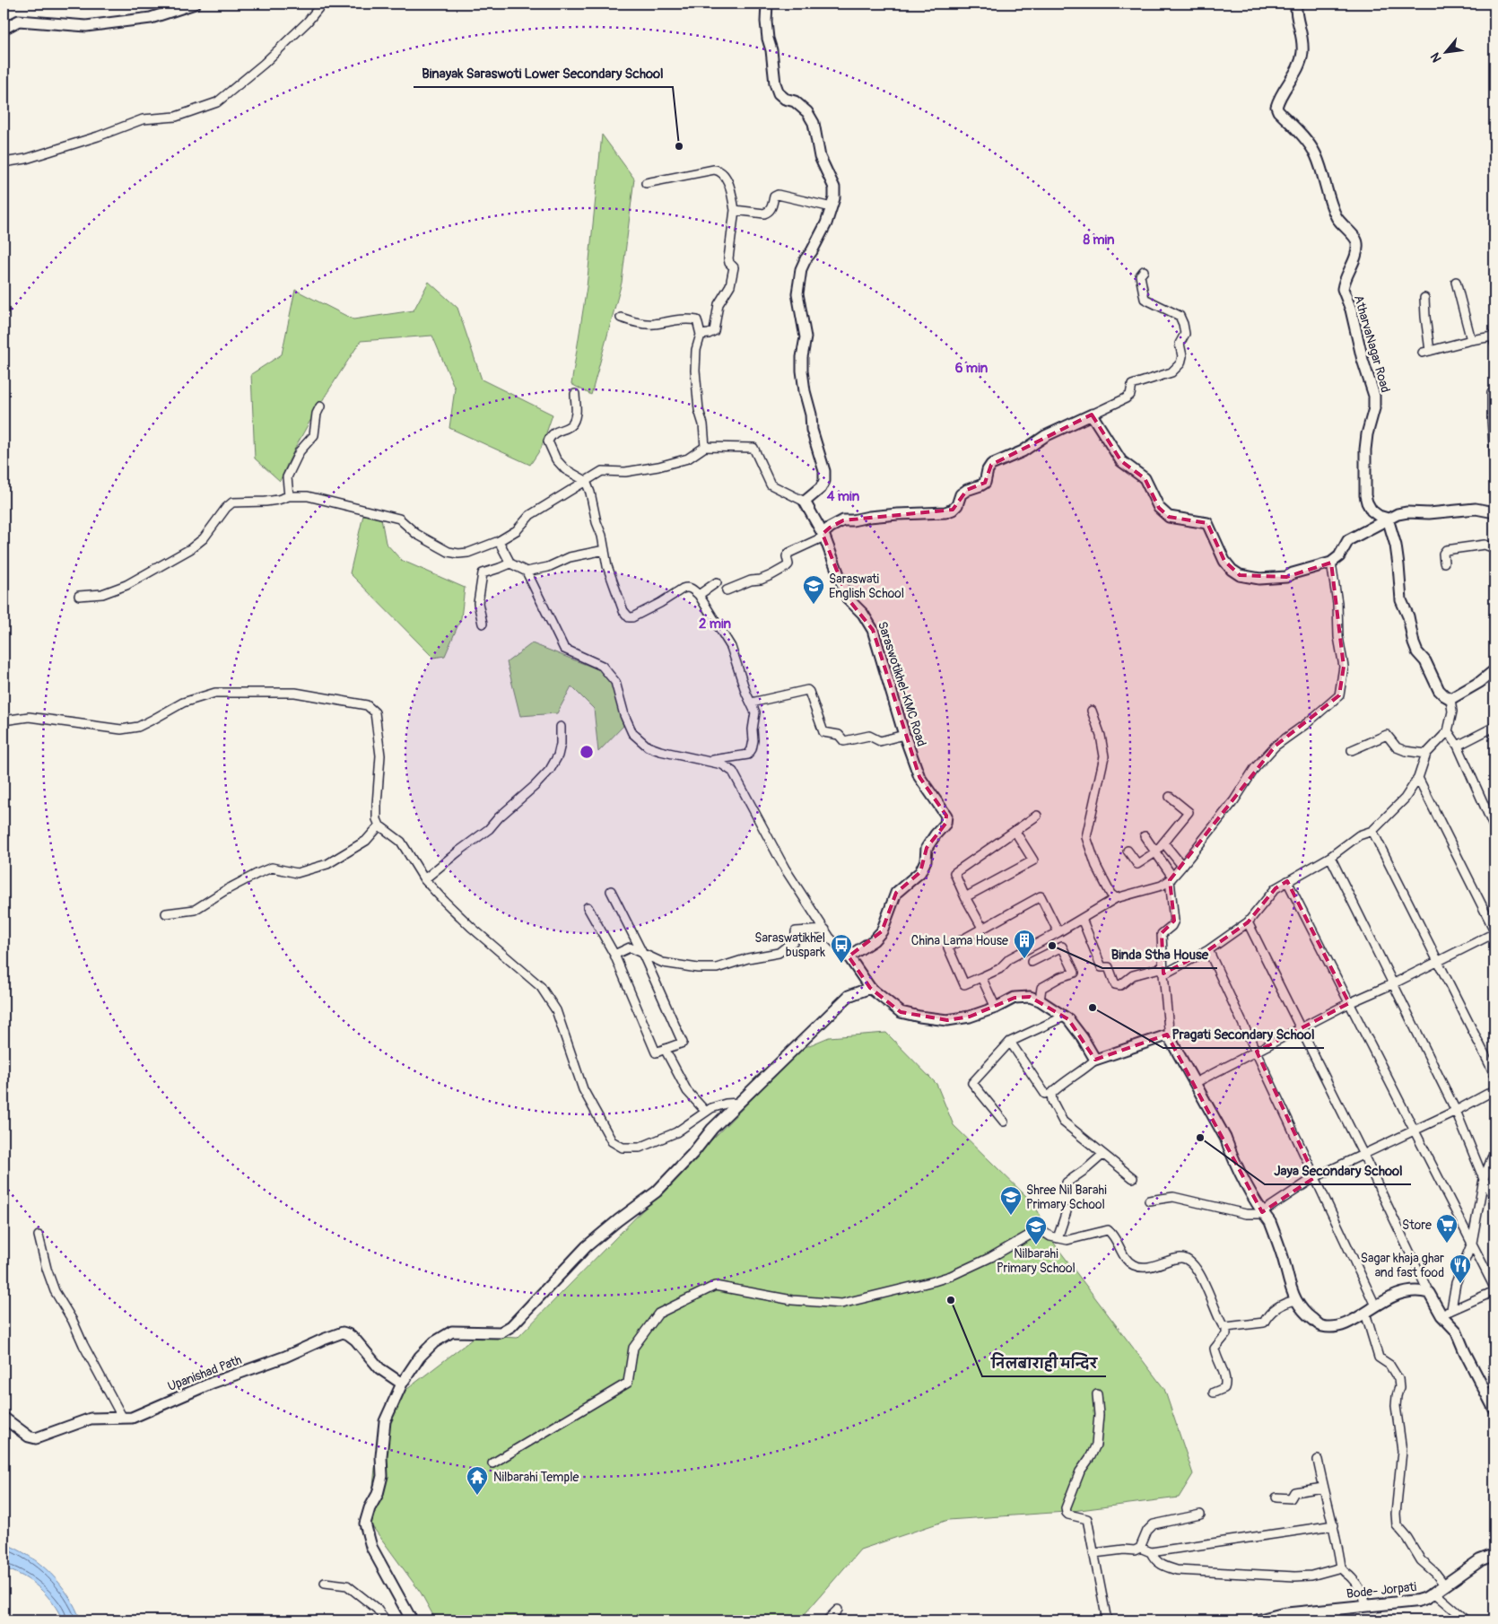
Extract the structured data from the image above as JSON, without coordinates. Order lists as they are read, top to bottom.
{
  "streets": {
    "main road": ["Bode- Jorpati"],
    "street": ["AtharvaNagar Road", "Saraswotikhel-KMC Road", "Upanishad Path"]
  },
  "places": {
    "other": [
      "Binayak Saraswoti Lower Secondary School",
      "Binda Stha House",
      "Pragati Secondary School",
      "Jaya Secondary School",
      "निलबाराही मन्दिर"
    ],
    "school or university": ["Saraswati English School", "Shree Nil Barahi Primary School", "Nilbarahi Primary School"],
    "building": ["China Lama House"],
    "bus stop": ["Saraswatikhel buspark"],
    "supermarket": ["Store"],
    "restaurant": ["Sagar khaja ghar and fast food"],
    "temple": ["Nilbarahi Temple"]
  },
  "north": "bottom left",
  "rings": [
    "8 min",
    "6 min",
    "4 min",
    "2 min"
  ]
}
